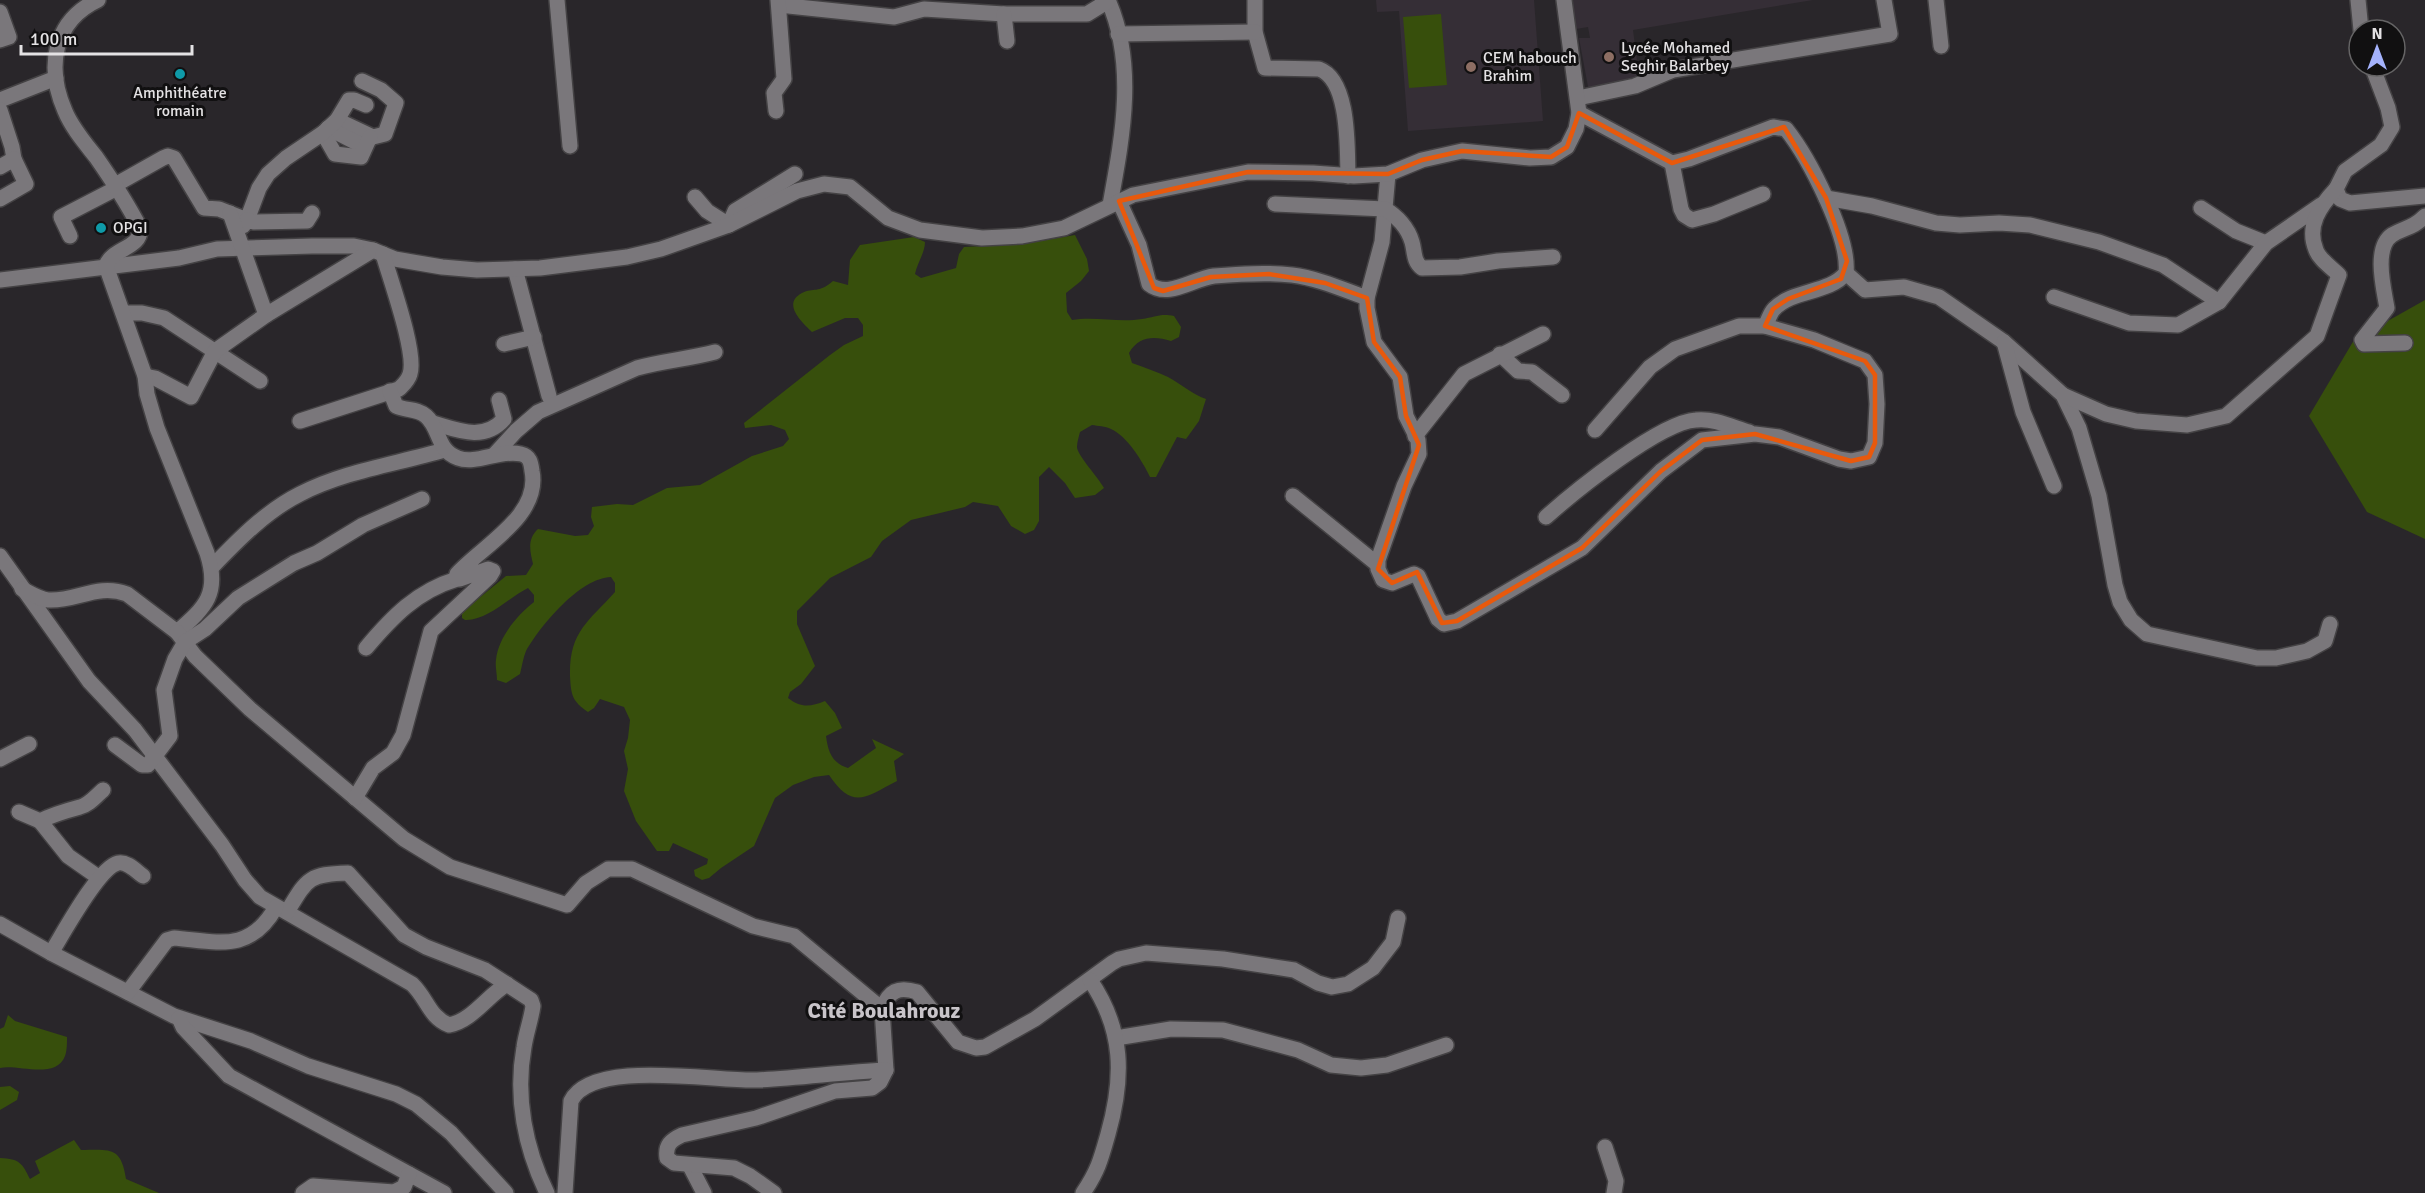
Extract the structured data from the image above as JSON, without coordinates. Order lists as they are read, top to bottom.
{
  "districts": ["Cité Boulahrouz"],
  "places": [
    "Lycée Mohamed Seghir Balarbey",
    "CEM habouch Brahim",
    "Amphithéatre romain",
    "OPGI"
  ],
  "scale_bar": "100 m",
  "north": "top"
}
